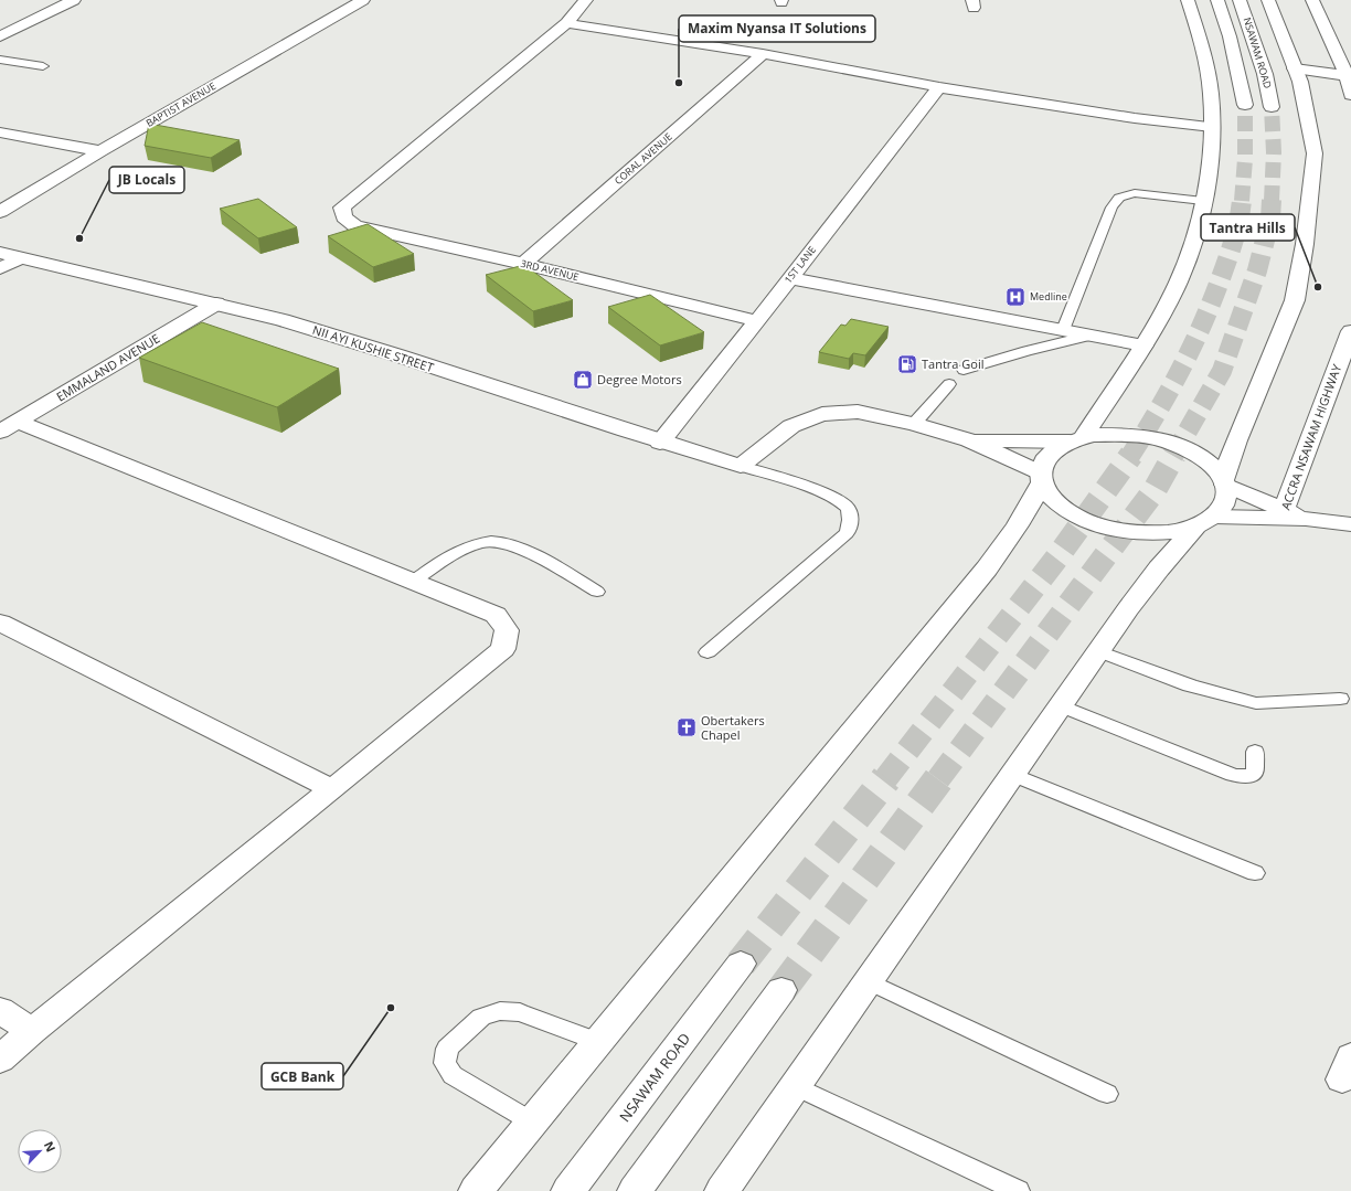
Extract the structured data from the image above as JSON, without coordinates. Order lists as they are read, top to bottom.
{
  "streets": {
    "main road": [
      "NSAWAM ROAD",
      "BAPTIST AVENUE",
      "CORAL AVENUE",
      "1ST LANE",
      "3RD AVENUE",
      "NII AYI KUSHIE STREET",
      "EMMALAND AVENUE",
      "ACCRA NSAWAM HIGHWAY"
    ]
  },
  "crossings": [
    ["CORAL AVENUE", "3RD AVENUE"],
    ["1ST LANE", "3RD AVENUE"],
    ["1ST LANE", "NII AYI KUSHIE STREET"],
    ["NII AYI KUSHIE STREET", "EMMALAND AVENUE"]
  ],
  "places": {
    "other": [
      "Maxim Nyansa IT Solutions",
      "JB Locals",
      "Tantra Hills",
      "GCB Bank"
    ],
    "hospital": ["Medline"],
    "fuel station": ["Tantra Goil"],
    "shop": ["Degree Motors"],
    "church": ["Obertakers Chapel"]
  },
  "north": "top right"
}
